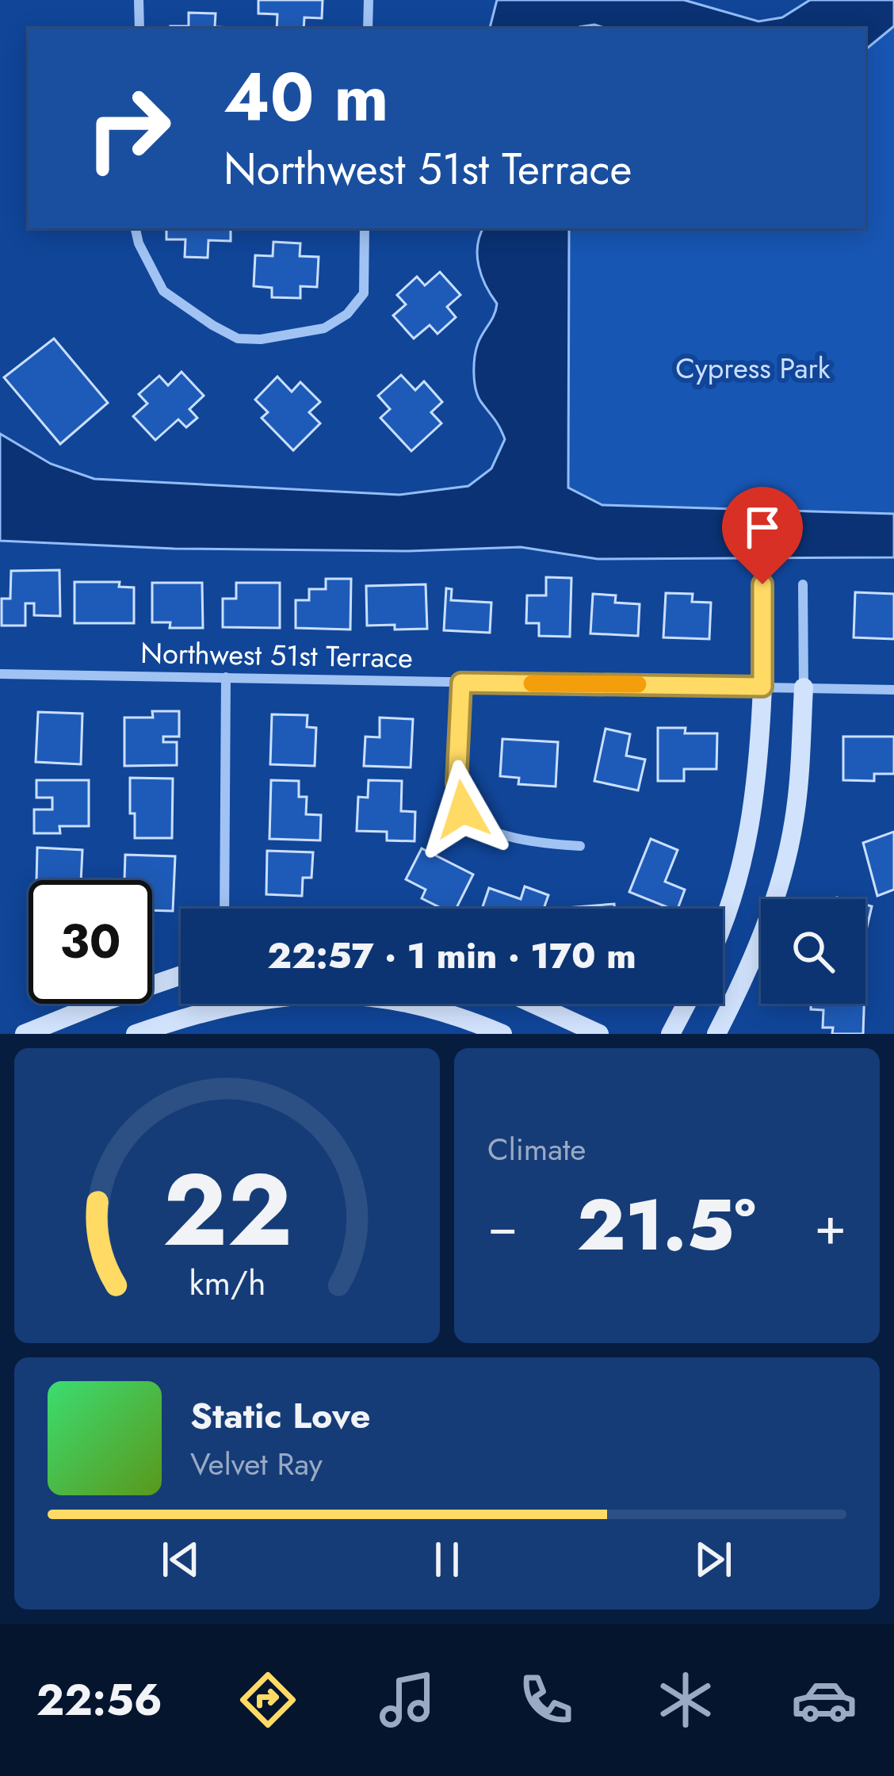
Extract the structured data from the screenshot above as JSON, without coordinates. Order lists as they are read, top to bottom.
{
  "streets": {
    "street": ["Northwest 51st Terrace"]
  },
  "parks": ["Cypress Park"],
  "page": {
    "turn": ["40 m", "Northwest 51st Terrace"],
    "limit": "30",
    "trip": "22:57 · 1 min · 170 m",
    "tile": "Climate",
    "heat": ["−", "21.5°", "+"],
    "song": ["Static Love", "Velvet Ray"],
    "tabs": "22:56",
    "gauge": ["22", "km/h"]
  }
}
